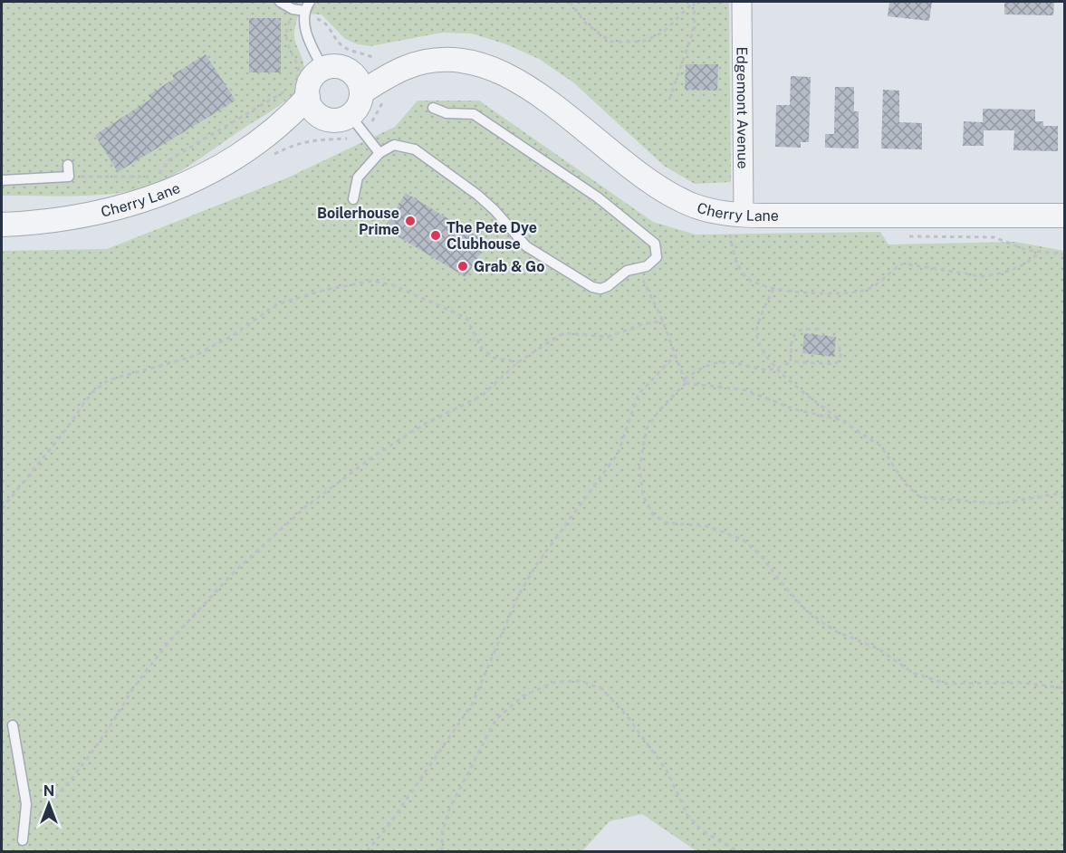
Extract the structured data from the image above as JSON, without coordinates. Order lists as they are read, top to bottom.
{
  "streets": {
    "street": ["Edgemont Avenue", "Cherry Lane"]
  },
  "crossings": [
    ["Edgemont Avenue", "Cherry Lane"]
  ],
  "places": ["Boilerhouse Prime", "The Pete Dye Clubhouse", "Grab & Go"],
  "north": "top"
}
